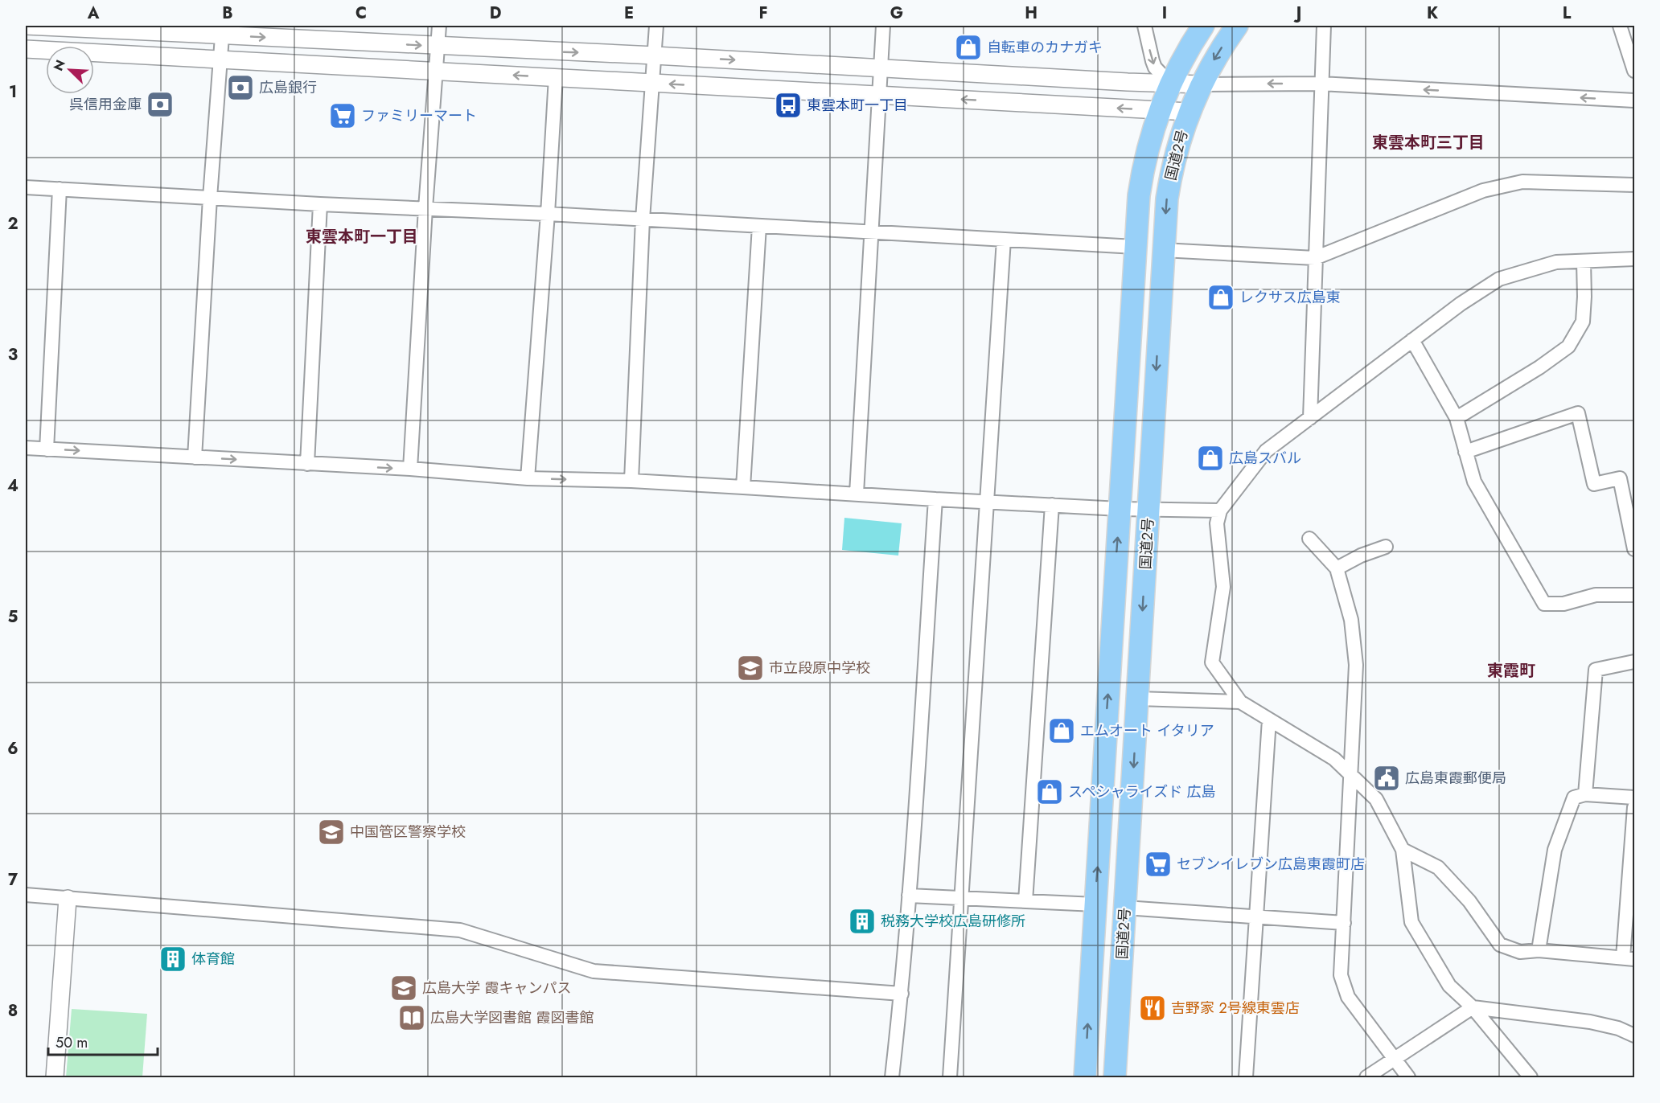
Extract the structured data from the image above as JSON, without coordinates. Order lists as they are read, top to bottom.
{
  "streets": {
    "highway": ["国道2号"]
  },
  "districts": ["東雲本町三丁目", "東雲本町一丁目", "東霞町"],
  "places": {
    "shop": [
      "自転車のカナガキ",
      "レクサス広島東",
      "広島スバル",
      "エムオート イタリア",
      "スペシャライズド 広島"
    ],
    "bank": ["広島銀行", "呉信用金庫"],
    "bus stop": ["東雲本町一丁目"],
    "supermarket": ["ファミリーマート", "セブンイレブン広島東霞町店"],
    "school or university": ["市立段原中学校", "中国管区警察学校", "広島大学 霞キャンパス"],
    "public building": ["広島東霞郵便局"],
    "building": ["税務大学校広島研修所", "体育館"],
    "restaurant": ["吉野家 2号線東雲店"],
    "library": ["広島大学図書館 霞図書館"]
  },
  "scale_bar": "50 m",
  "north": "top left",
  "grid": {
    "columns": [
      "A",
      "B",
      "C",
      "D",
      "E",
      "F",
      "G",
      "H",
      "I",
      "J",
      "K",
      "L"
    ],
    "rows": [
      "1",
      "2",
      "3",
      "4",
      "5",
      "6",
      "7",
      "8"
    ]
  }
}
